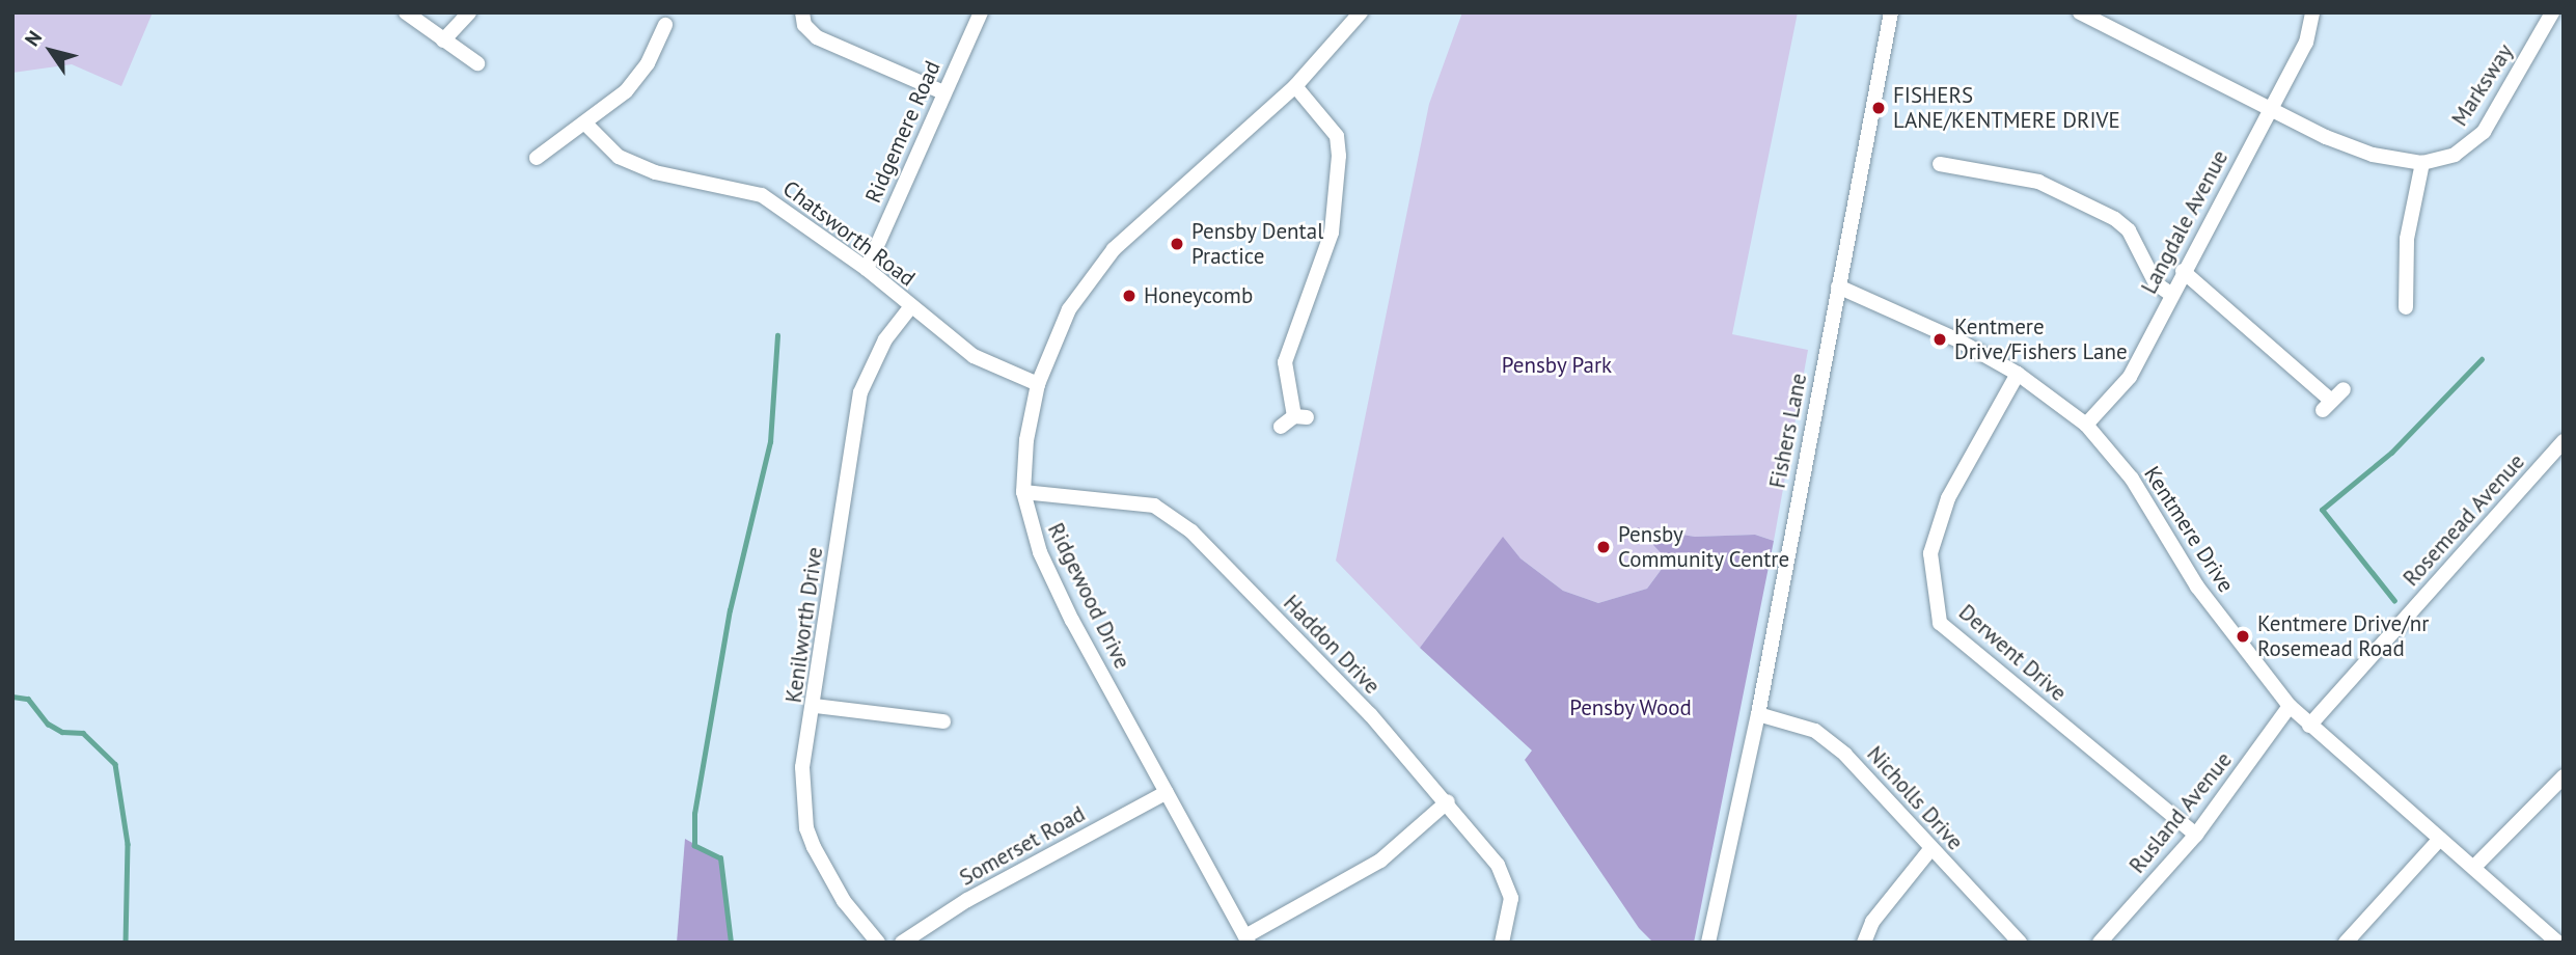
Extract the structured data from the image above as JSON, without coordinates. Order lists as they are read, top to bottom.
{
  "streets": {
    "street": [
      "Marksway",
      "Ridgemere Road",
      "Langdale Avenue",
      "Chatsworth Road",
      "Fishers Lane",
      "Rosemead Avenue",
      "Kentmere Drive",
      "Ridgewood Drive",
      "Kenilworth Drive",
      "Haddon Drive",
      "Derwent Drive",
      "Nicholls Drive",
      "Rusland Avenue",
      "Somerset Road"
    ]
  },
  "crossings": [
    ["Marksway", "Langdale Avenue"],
    ["Ridgemere Road", "Chatsworth Road"],
    ["Langdale Avenue", "Kentmere Drive"],
    ["Chatsworth Road", "Ridgewood Drive"],
    ["Chatsworth Road", "Kenilworth Drive"],
    ["Fishers Lane", "Kentmere Drive"],
    ["Fishers Lane", "Nicholls Drive"],
    ["Rosemead Avenue", "Kentmere Drive"],
    ["Kentmere Drive", "Derwent Drive"],
    ["Kentmere Drive", "Rusland Avenue"],
    ["Ridgewood Drive", "Haddon Drive"],
    ["Ridgewood Drive", "Somerset Road"],
    ["Derwent Drive", "Rusland Avenue"]
  ],
  "parks": ["Pensby Park", "Pensby Wood"],
  "places": [
    "FISHERS LANE/KENTMERE DRIVE",
    "Pensby Dental Practice",
    "Honeycomb",
    "Kentmere Drive/Fishers Lane",
    "Pensby Community Centre",
    "Kentmere Drive/nr Rosemead Road"
  ],
  "north": "top left"
}
